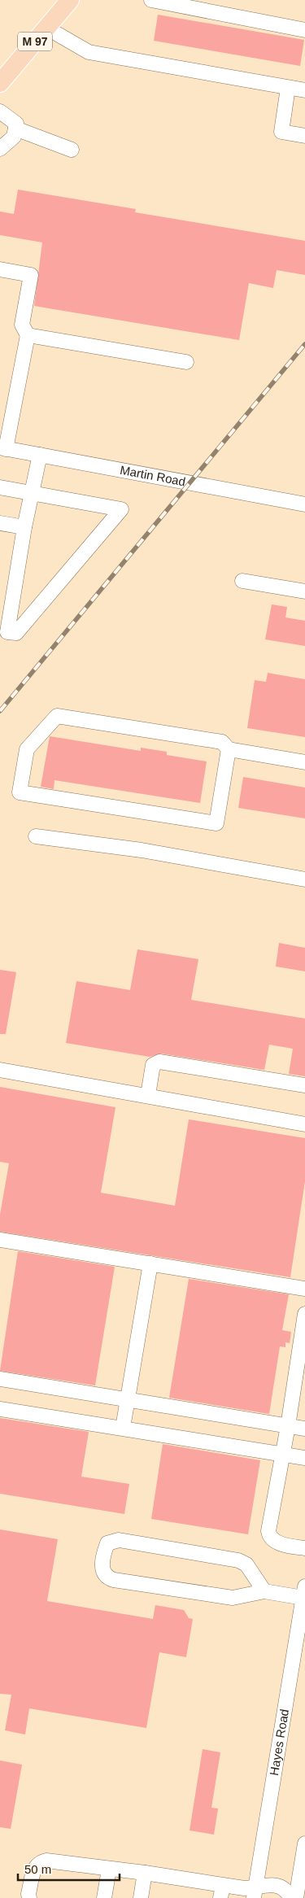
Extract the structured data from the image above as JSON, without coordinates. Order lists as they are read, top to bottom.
{
  "streets": {
    "main road": ["M 97"],
    "street": ["Martin Road", "Hayes Road"]
  },
  "scale_bar": "50 m"
}
